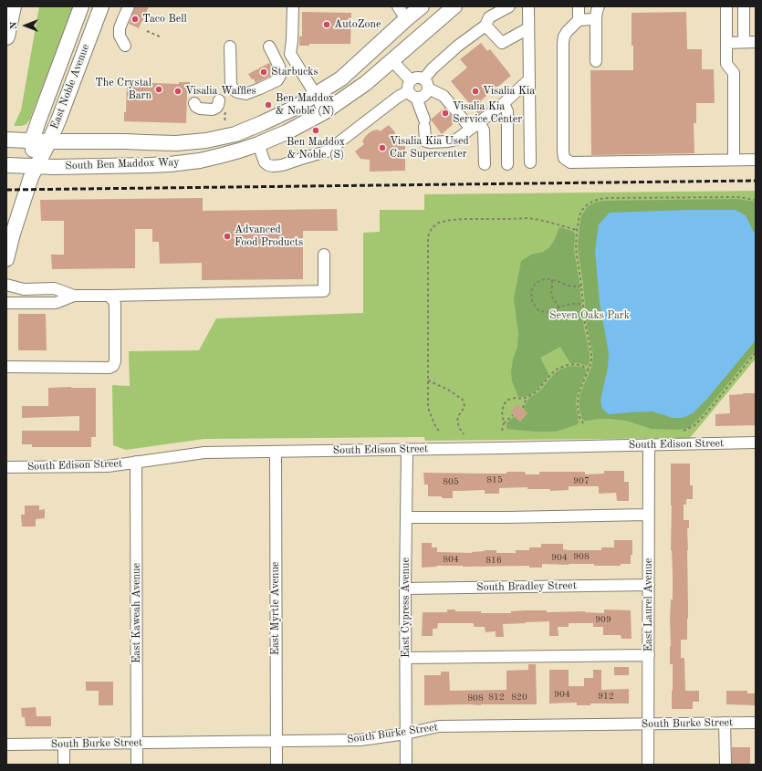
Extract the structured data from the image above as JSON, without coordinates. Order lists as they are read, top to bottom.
{
  "streets": {
    "main road": ["East Noble Avenue", "South Ben Maddox Way"],
    "street": [
      "South Edison Street",
      "South Bradley Street",
      "East Laurel Avenue",
      "East Cypress Avenue",
      "East Myrtle Avenue",
      "East Kaweah Avenue",
      "South Burke Street"
    ]
  },
  "crossings": [
    ["East Noble Avenue", "South Ben Maddox Way"],
    ["South Edison Street", "East Laurel Avenue"],
    ["South Edison Street", "East Cypress Avenue"],
    ["South Edison Street", "East Myrtle Avenue"],
    ["South Edison Street", "East Kaweah Avenue"],
    ["South Bradley Street", "East Laurel Avenue"],
    ["South Bradley Street", "East Cypress Avenue"],
    ["East Laurel Avenue", "South Burke Street"],
    ["East Cypress Avenue", "South Burke Street"],
    ["East Myrtle Avenue", "South Burke Street"],
    ["East Kaweah Avenue", "South Burke Street"]
  ],
  "parks": ["Seven Oaks Park"],
  "places": [
    "Taco Bell",
    "AutoZone",
    "Starbucks",
    "The Crystal Barn",
    "Visalia Waffles",
    "Visalia Kia",
    "Ben Maddox & Noble (N)",
    "Visalia Kia Service Center",
    "Ben Maddox & Noble (S)",
    "Visalia Kia Used Car Supercenter",
    "Advanced Food Products"
  ],
  "house_numbers": [
    "815",
    "907",
    "805",
    "908",
    "904",
    "804",
    "816",
    "909",
    "904",
    "912",
    "812",
    "820",
    "808"
  ],
  "north": "left"
}
